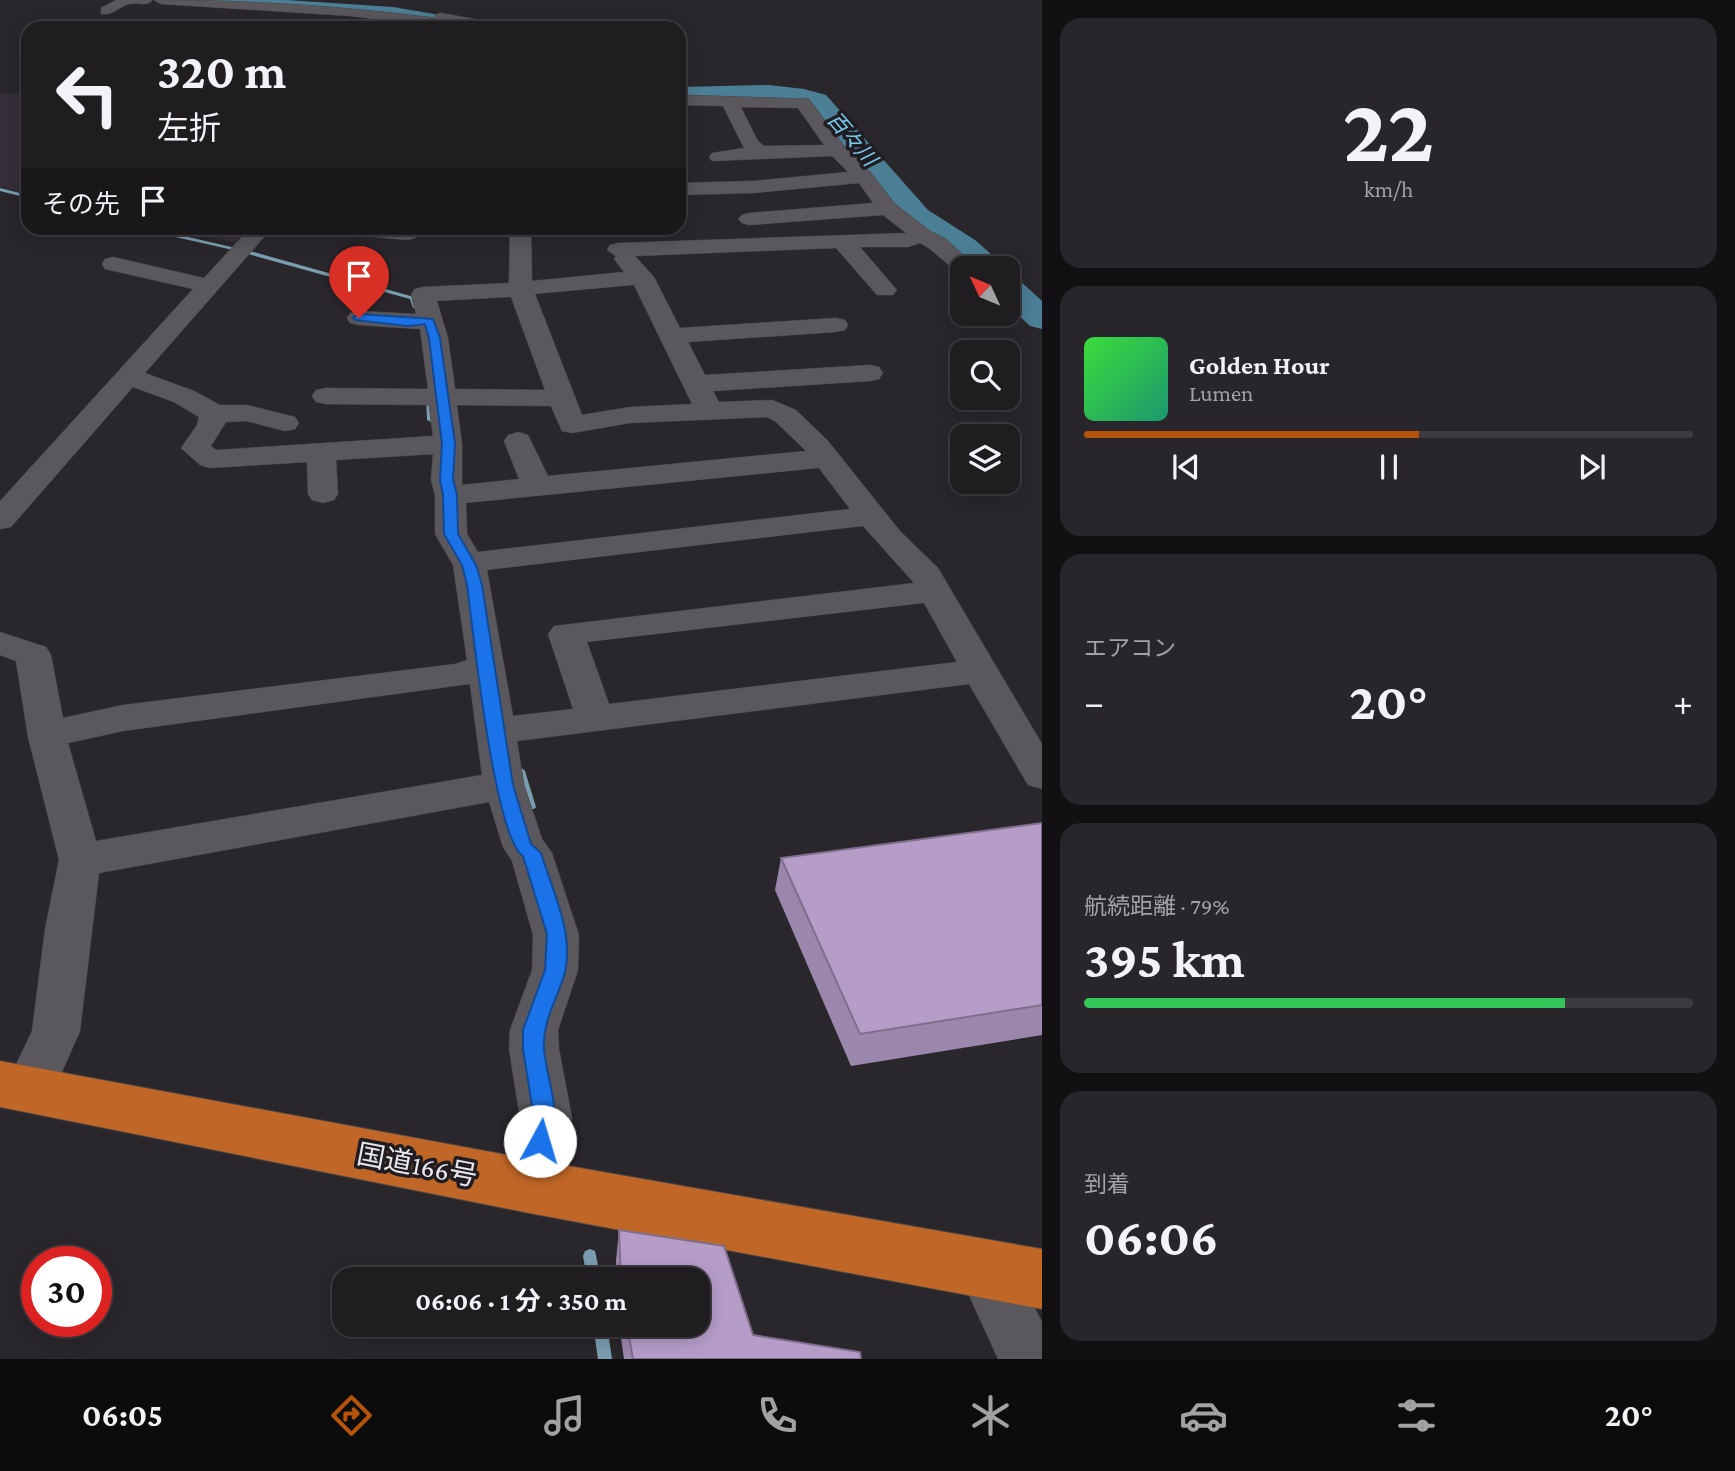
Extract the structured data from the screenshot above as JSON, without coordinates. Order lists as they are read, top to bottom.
{
  "streets": {
    "highway": ["国道166号"]
  },
  "water": ["百々川"],
  "north": "top left",
  "page": {
    "tile": [
      ["22", "km/h"],
      "エアコン",
      ["航続距離 · 79%", "395 km"],
      ["到着", "06:06"]
    ],
    "turn": ["320 m", "左折"],
    "then": "その先",
    "song": ["Golden Hour", "Lumen"],
    "heat": ["−", "20°", "+"],
    "limit": "30",
    "trip": "06:06 · 1 分 · 350 m",
    "tabs": ["06:05", "20°"]
  }
}
